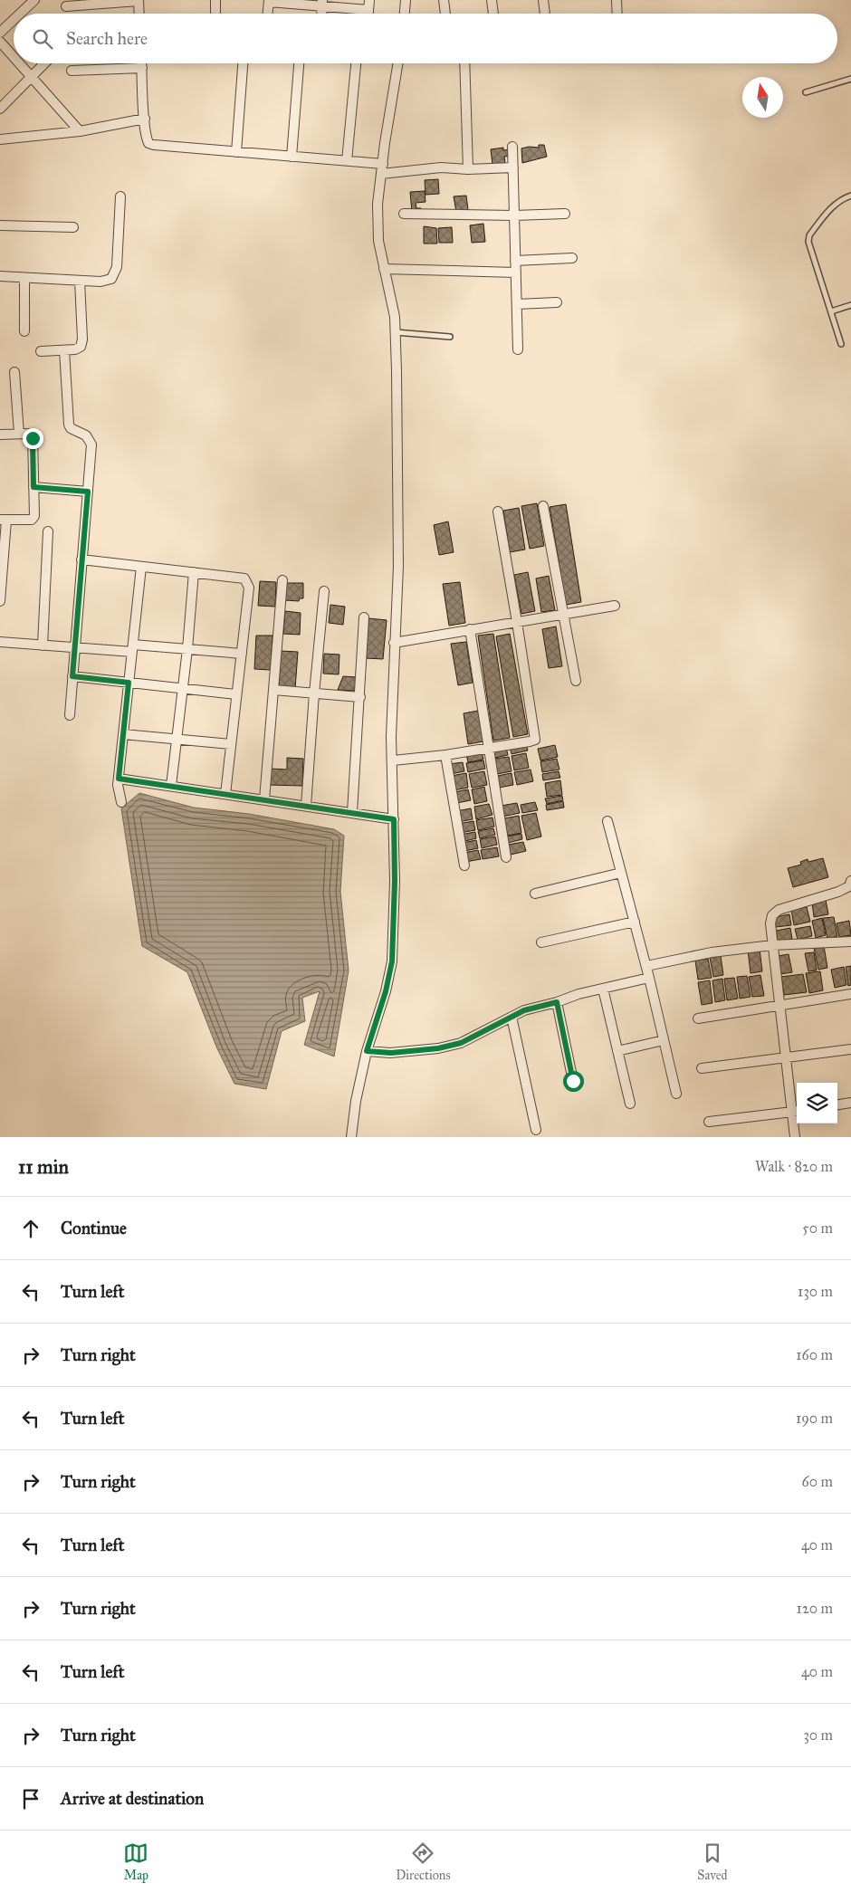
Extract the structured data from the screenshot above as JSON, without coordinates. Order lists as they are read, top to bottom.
{
  "north": "top",
  "page": {
    "search": "Search here",
    "heading": ["11 min", "Walk · 820 m"],
    "list": [
      ["Continue", "50 m"],
      ["Turn left", "130 m"],
      ["Turn right", "160 m"],
      ["Turn left", "190 m"],
      ["Turn right", "60 m"],
      ["Turn left", "40 m"],
      ["Turn right", "120 m"],
      ["Turn left", "40 m"],
      ["Turn right", "30 m"],
      "Arrive at destination"
    ],
    "nav": ["Map", "Directions", "Saved"]
  }
}
